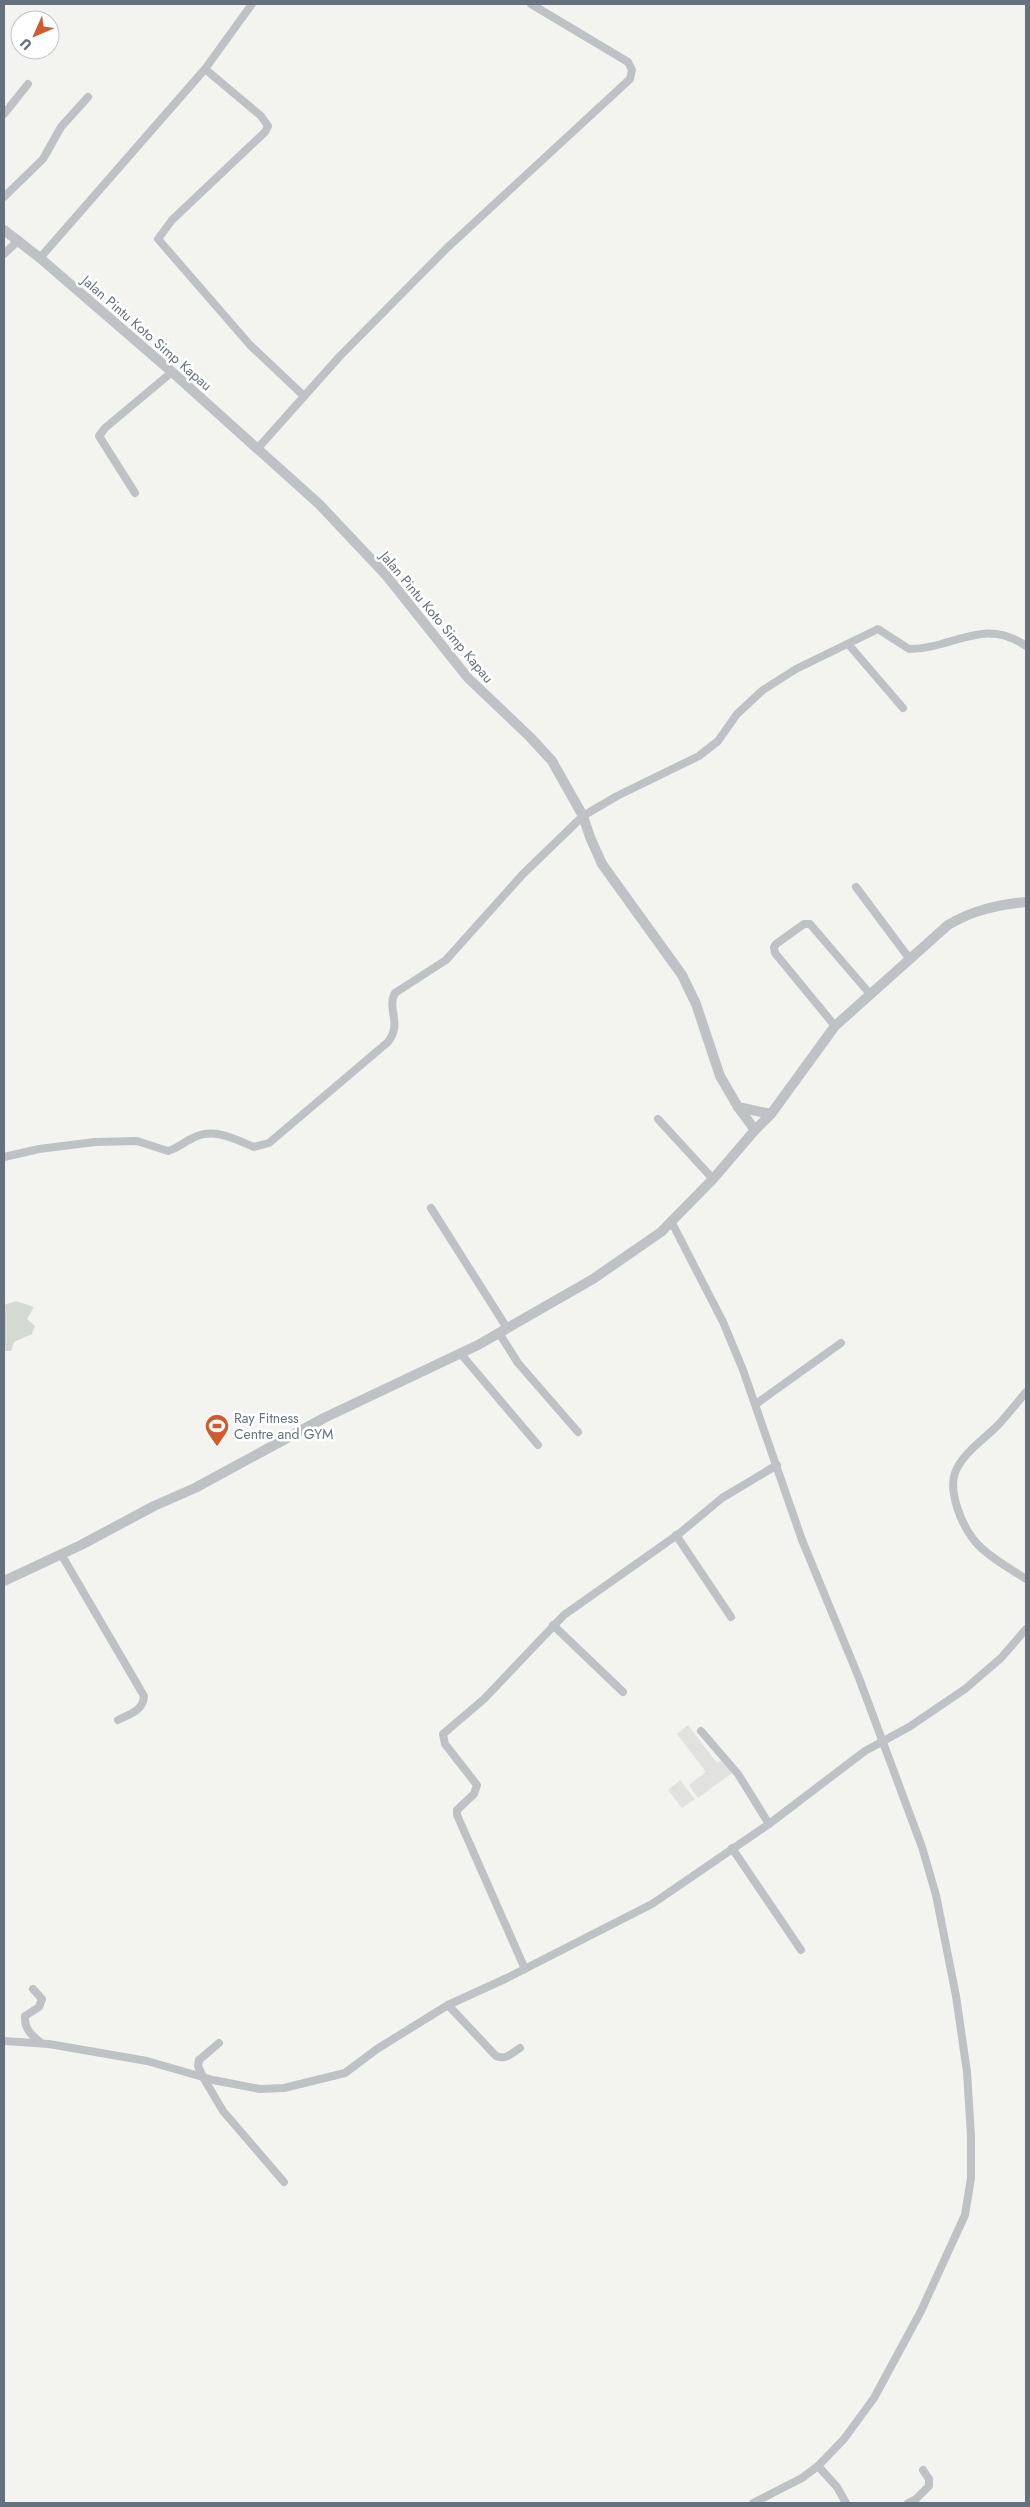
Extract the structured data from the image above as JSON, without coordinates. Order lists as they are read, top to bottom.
{
  "streets": {
    "street": ["Jalan Pintu Koto Simp Kapau"]
  },
  "places": {
    "sports": ["Ray Fitness Centre and GYM"]
  },
  "north": "bottom left"
}
